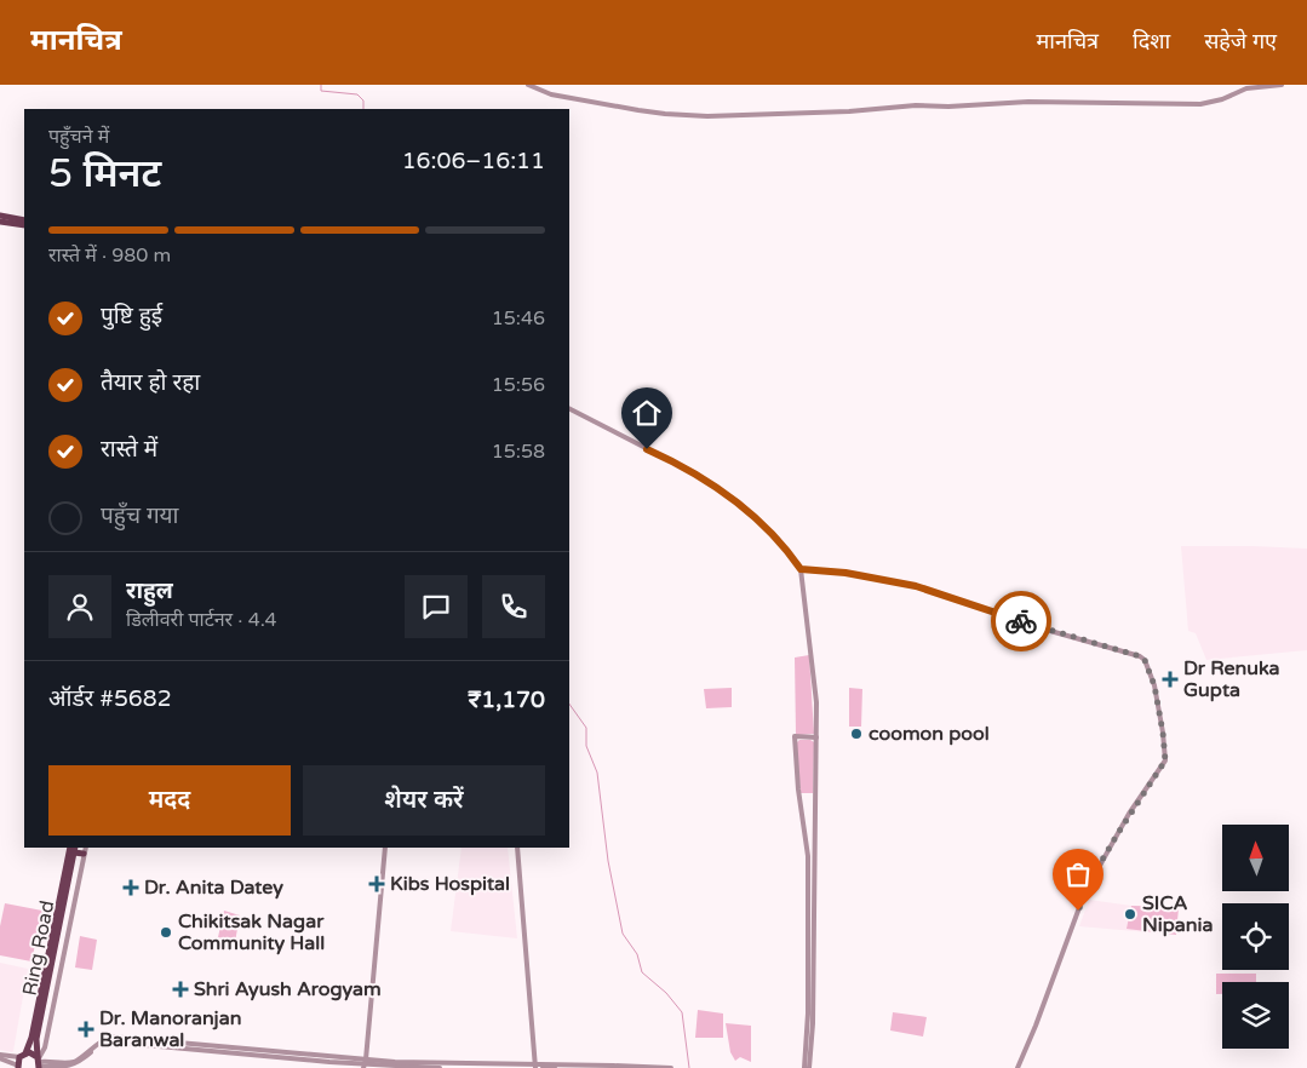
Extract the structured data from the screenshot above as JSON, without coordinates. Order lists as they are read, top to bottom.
{
  "streets": {
    "main road": ["Ring Road"]
  },
  "places": {
    "health": [
      "Dr Renuka Gupta",
      "Kibs Hospital",
      "Dr. Anita Datey",
      "Shri Ayush Arogyam",
      "Dr. Manoranjan Baranwal"
    ],
    "other": ["coomon pool", "SICA Nipania", "Chikitsak Nagar Community Hall"]
  },
  "north": "top",
  "page": {
    "header": "मानचित्र",
    "nav": ["मानचित्र", "दिशा", "सहेजे गए"],
    "heading": ["5 मिनट", "पहुँचने में", "16:06–16:11"],
    "panel": [
      "राहुल",
      "डिलीवरी पार्टनर · 4.4",
      "ऑर्डर #5682",
      "₹1,170"
    ],
    "bar": "रास्ते में · 980 m",
    "list": [
      ["पुष्टि हुई", "15:46"],
      ["तैयार हो रहा", "15:56"],
      ["रास्ते में", "15:58"],
      "पहुँच गया"
    ],
    "buttons": ["मदद", "शेयर करें"]
  }
}
